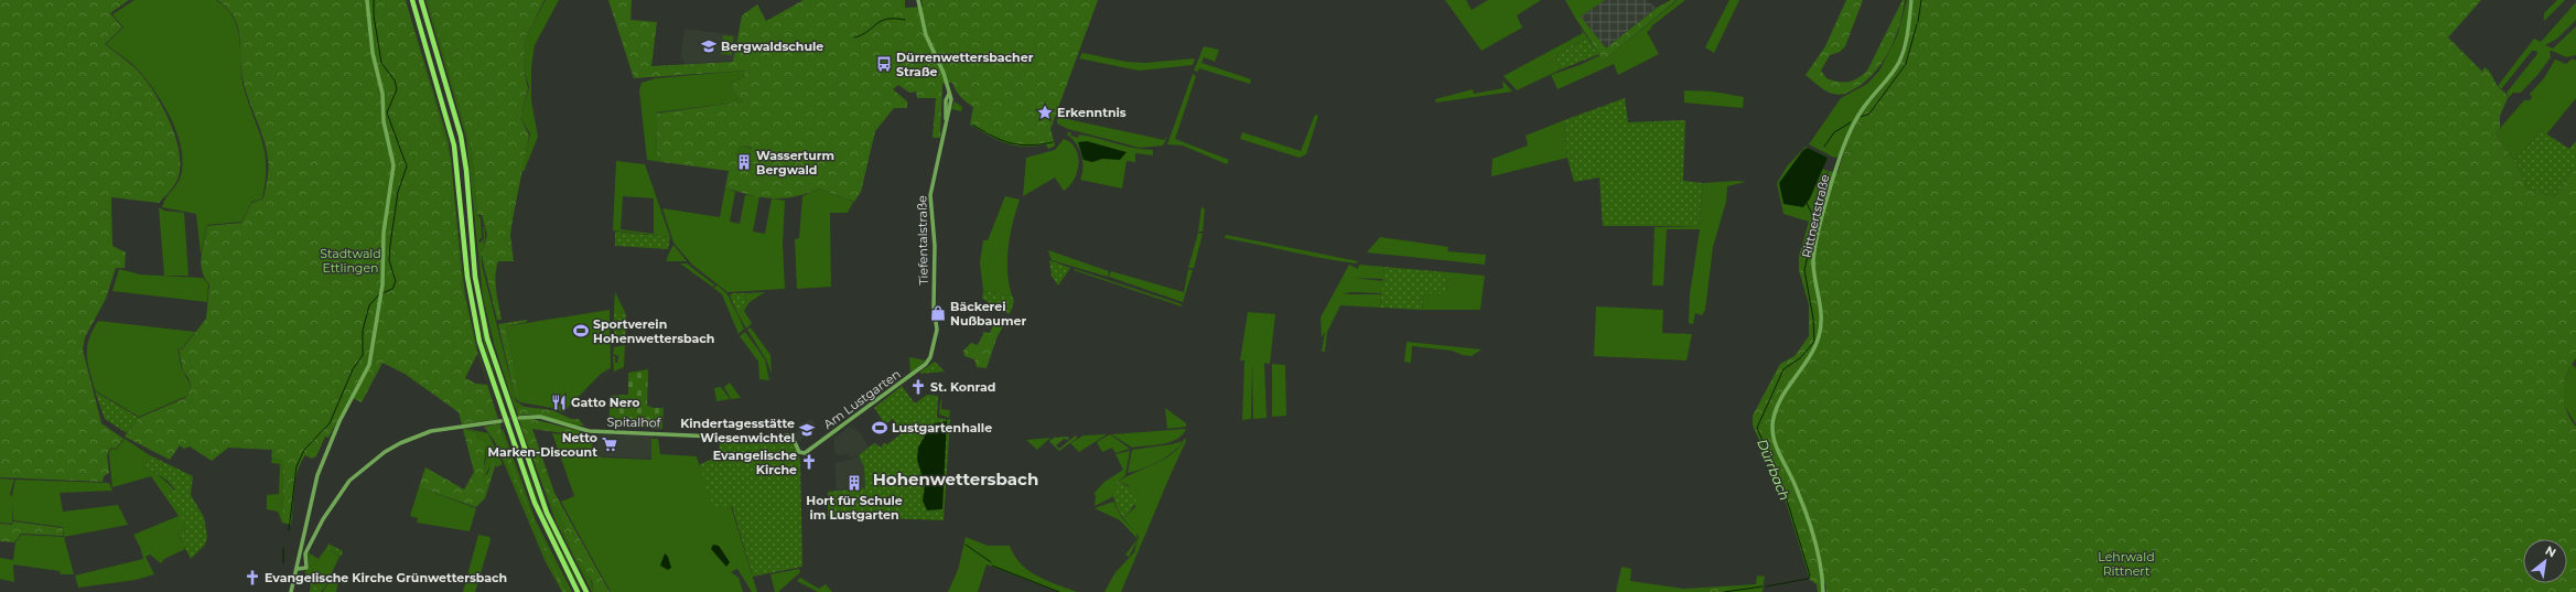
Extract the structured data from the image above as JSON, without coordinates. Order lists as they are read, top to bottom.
{
  "streets": {
    "street": [
      "Rittnertstraße",
      "Tiefentalstraße",
      "Am Lustgarten",
      "Spitalhof"
    ]
  },
  "crossings": [
    ["Tiefentalstraße", "Am Lustgarten"],
    ["Am Lustgarten", "Spitalhof"]
  ],
  "districts": ["Hohenwettersbach"],
  "water": ["Dürrbach"],
  "parks": ["Stadtwald Ettlingen", "Lehrwald Rittnert"],
  "places": {
    "school or university": ["Bergwaldschule", "Kindertagesstätte Wiesenwichtel"],
    "bus stop": ["Dürrenwettersbacher Straße"],
    "place": ["Erkenntnis"],
    "building": ["Wasserturm Bergwald", "Hort für Schule im Lustgarten"],
    "shop": ["Bäckerei Nußbaumer"],
    "sports": ["Sportverein Hohenwettersbach", "Lustgartenhalle"],
    "church": ["St. Konrad", "Evangelische Kirche", "Evangelische Kirche Grünwettersbach"],
    "restaurant": ["Gatto Nero"],
    "supermarket": ["Netto Marken-Discount"]
  },
  "north": "top right"
}
